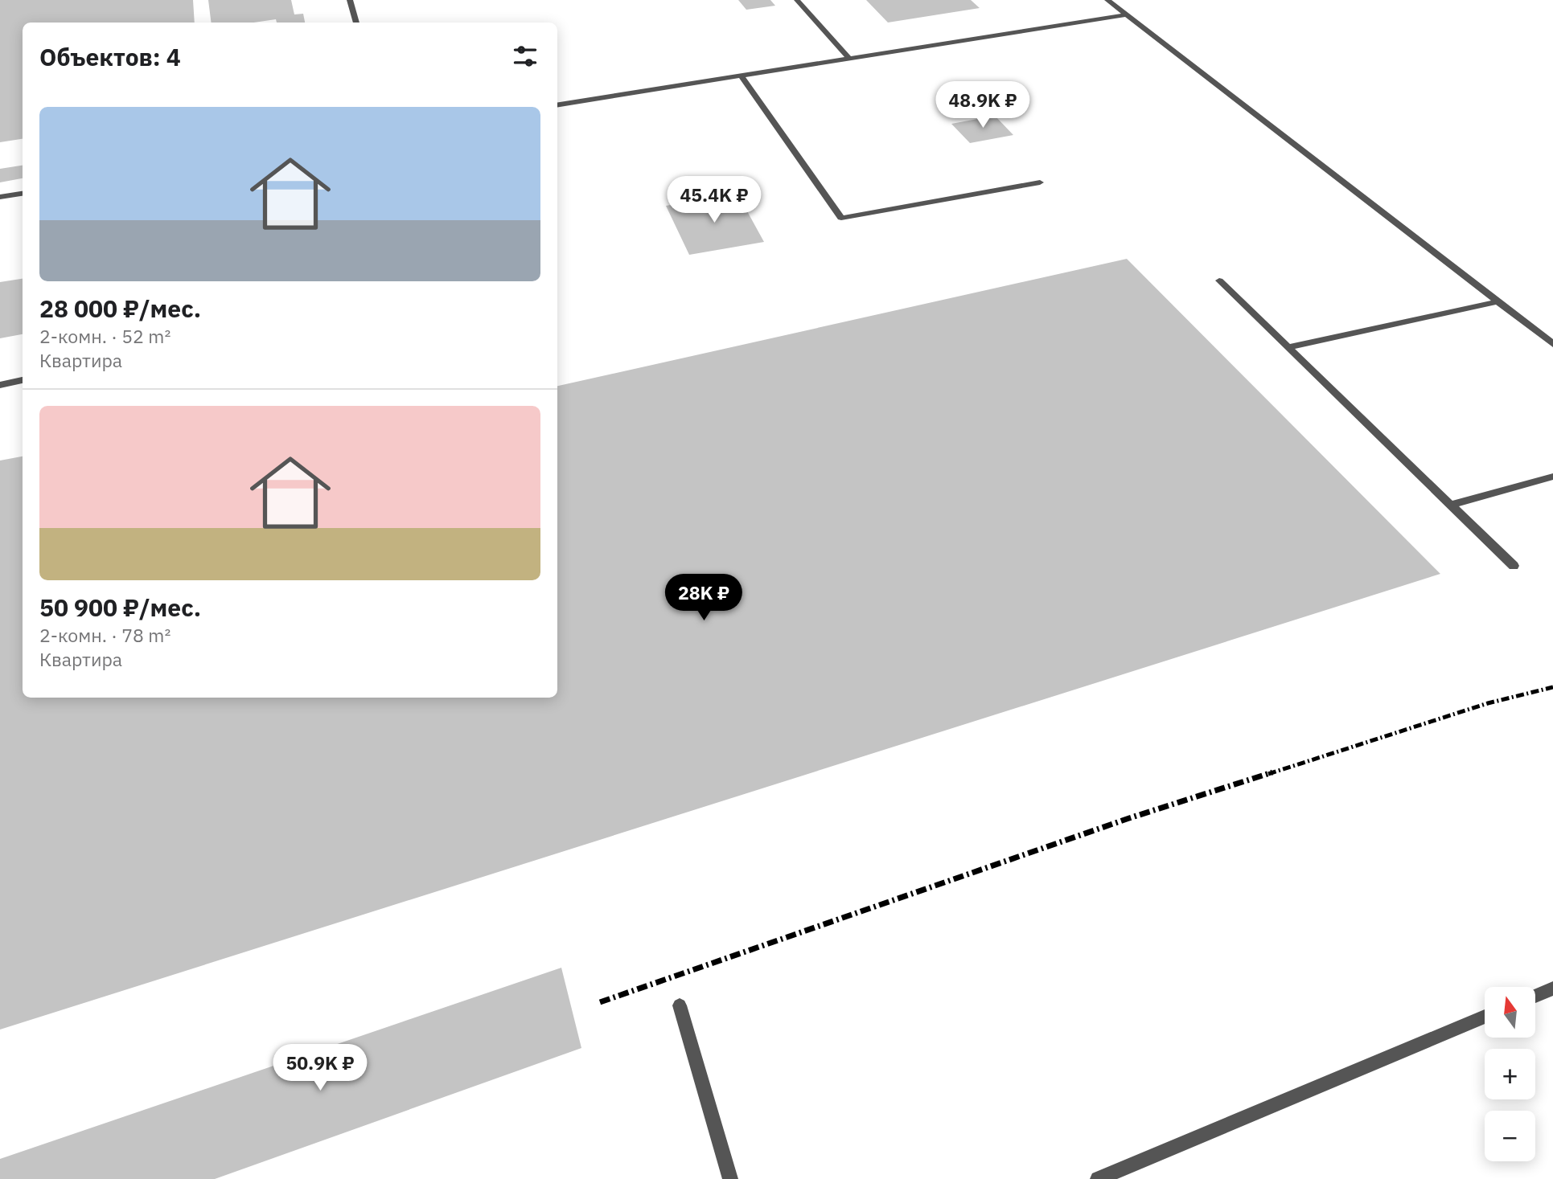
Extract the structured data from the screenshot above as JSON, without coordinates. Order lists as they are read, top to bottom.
{
  "north": "top",
  "page": {
    "heading": "Объектов: 4",
    "price": [
      "48.9K ₽",
      "45.4K ₽",
      "28K ₽",
      "50.9K ₽"
    ],
    "list": [
      {
        "name": "28 000 ₽/мес.",
        "note": "2-комн. · 52 m² · Квартира"
      },
      {
        "name": "50 900 ₽/мес.",
        "note": "2-комн. · 78 m² · Квартира"
      }
    ],
    "map_buttons": ["+", "−"]
  }
}
